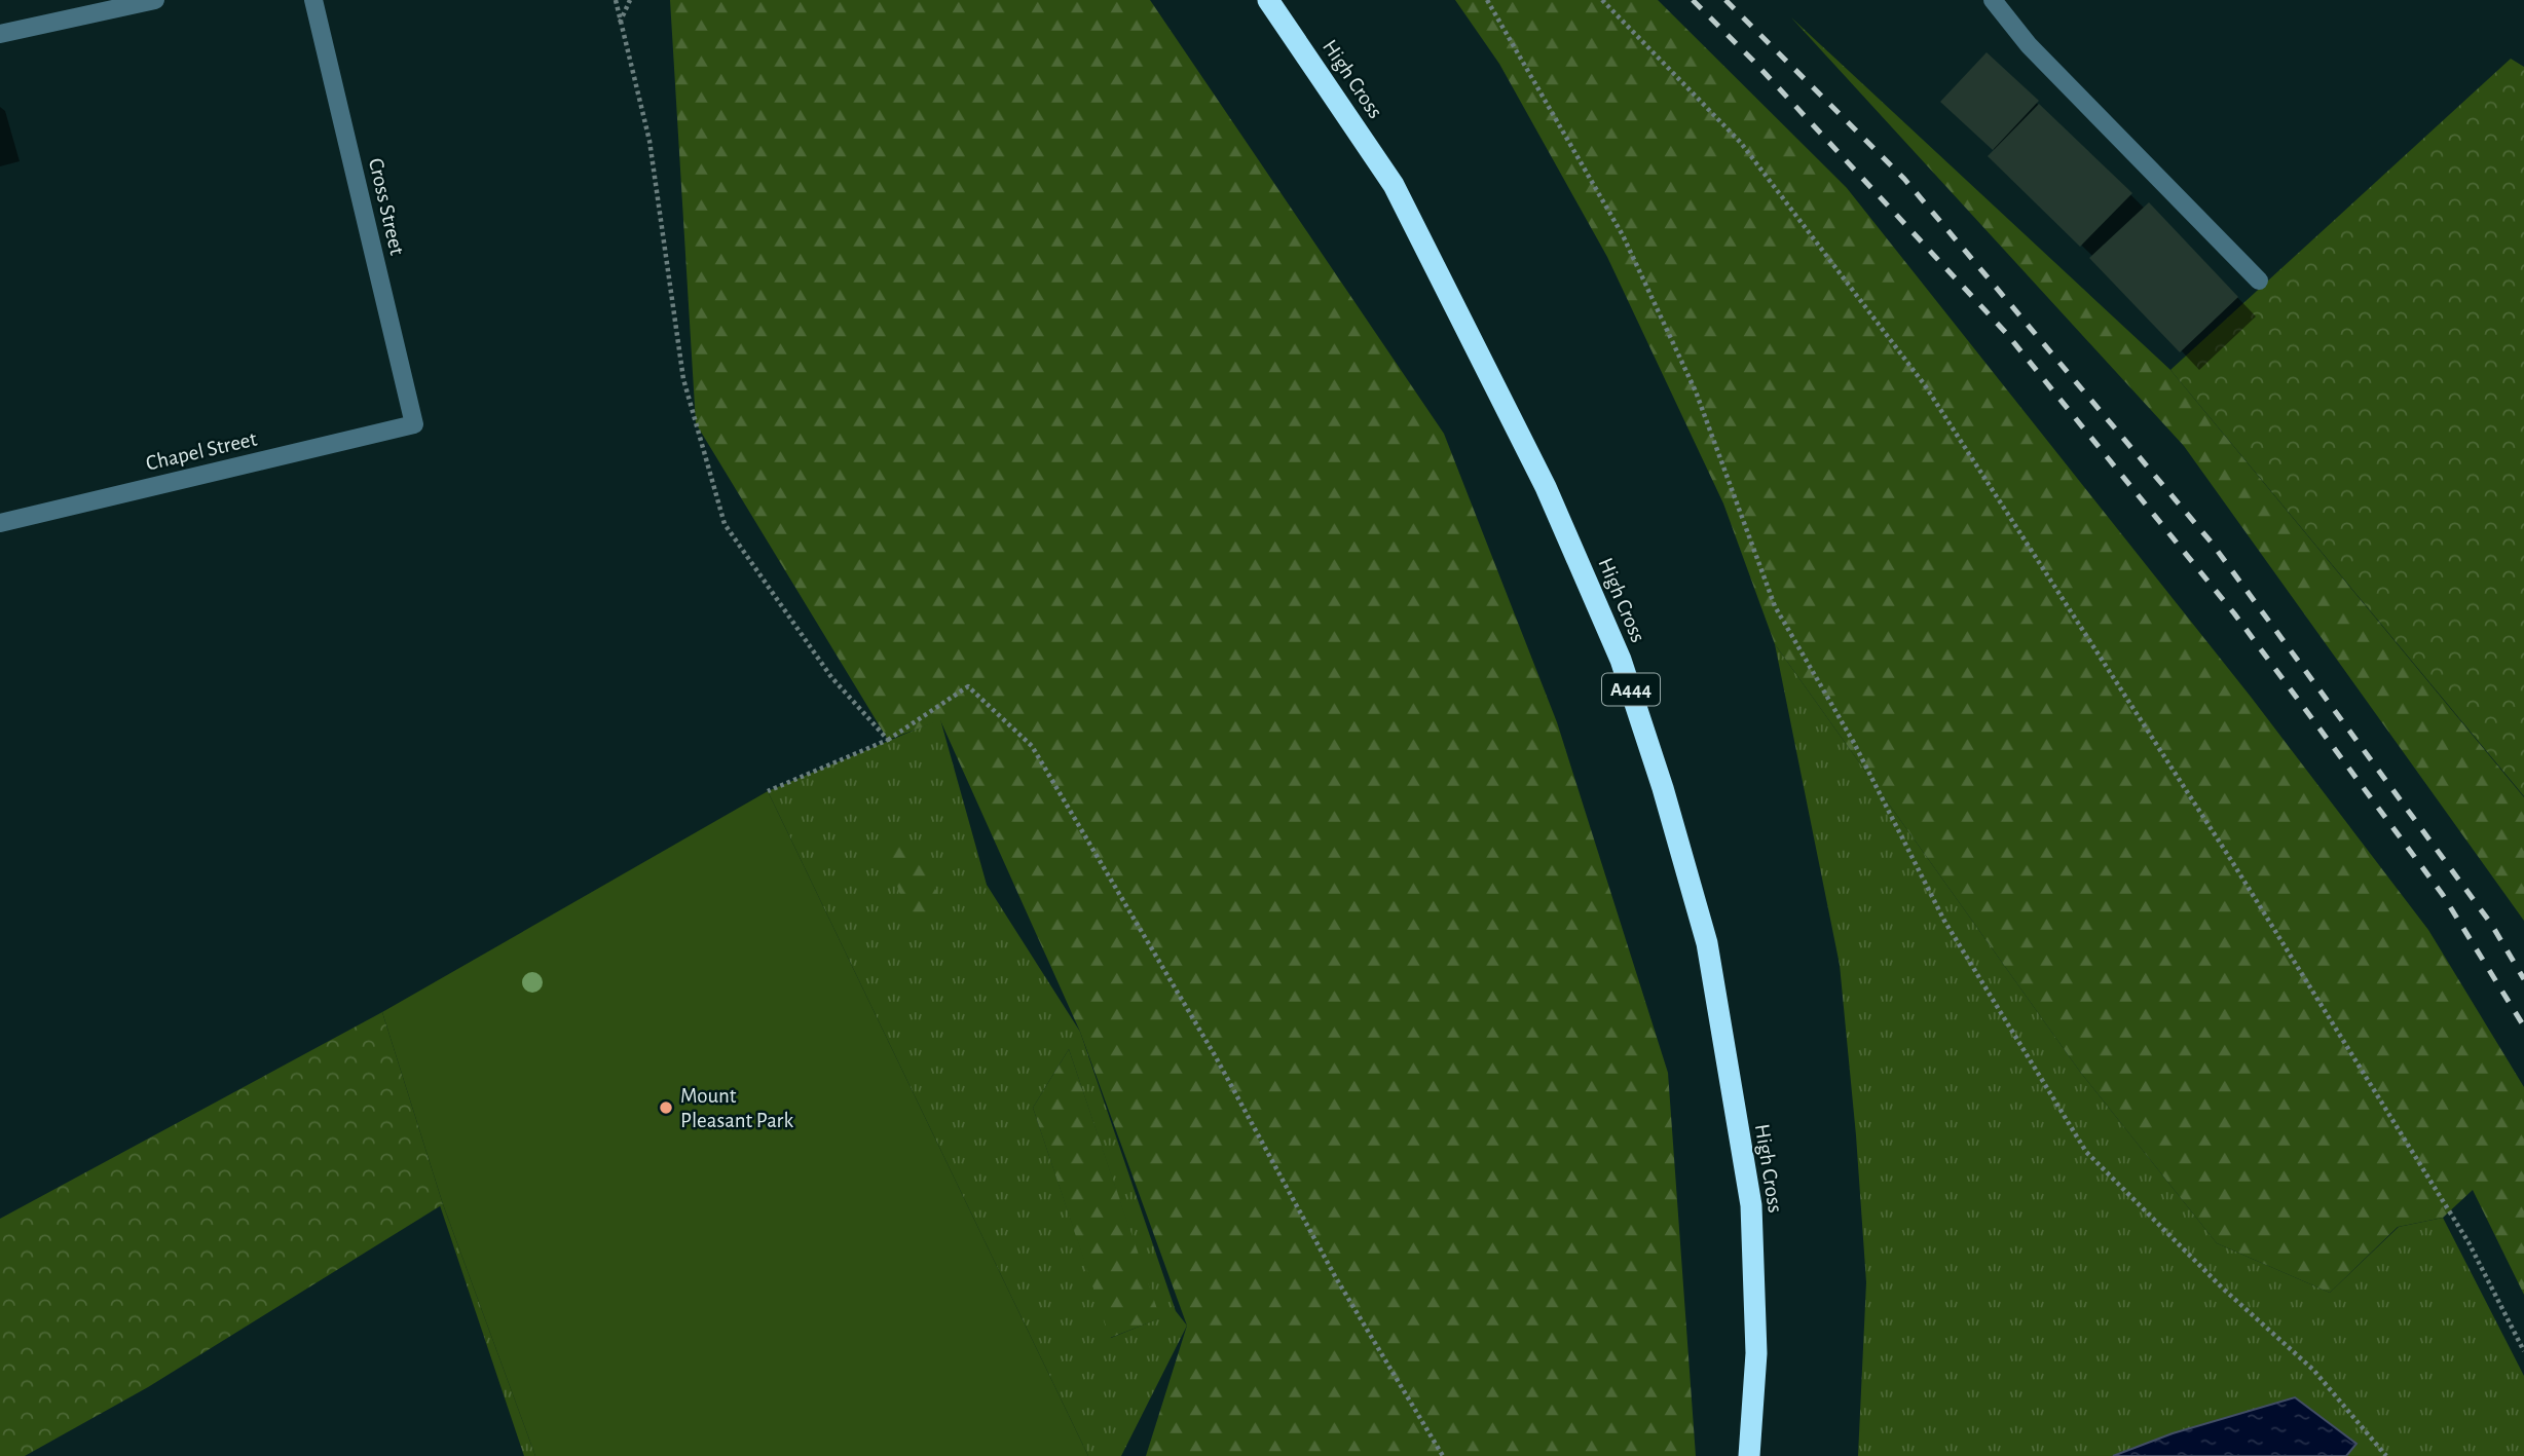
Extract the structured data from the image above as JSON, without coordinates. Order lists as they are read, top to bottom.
{
  "streets": {
    "highway": ["High Cross", "A444"],
    "street": ["Cross Street", "Chapel Street"]
  },
  "crossings": [
    ["Cross Street", "Chapel Street"]
  ],
  "places": ["Mount Pleasant Park"]
}
